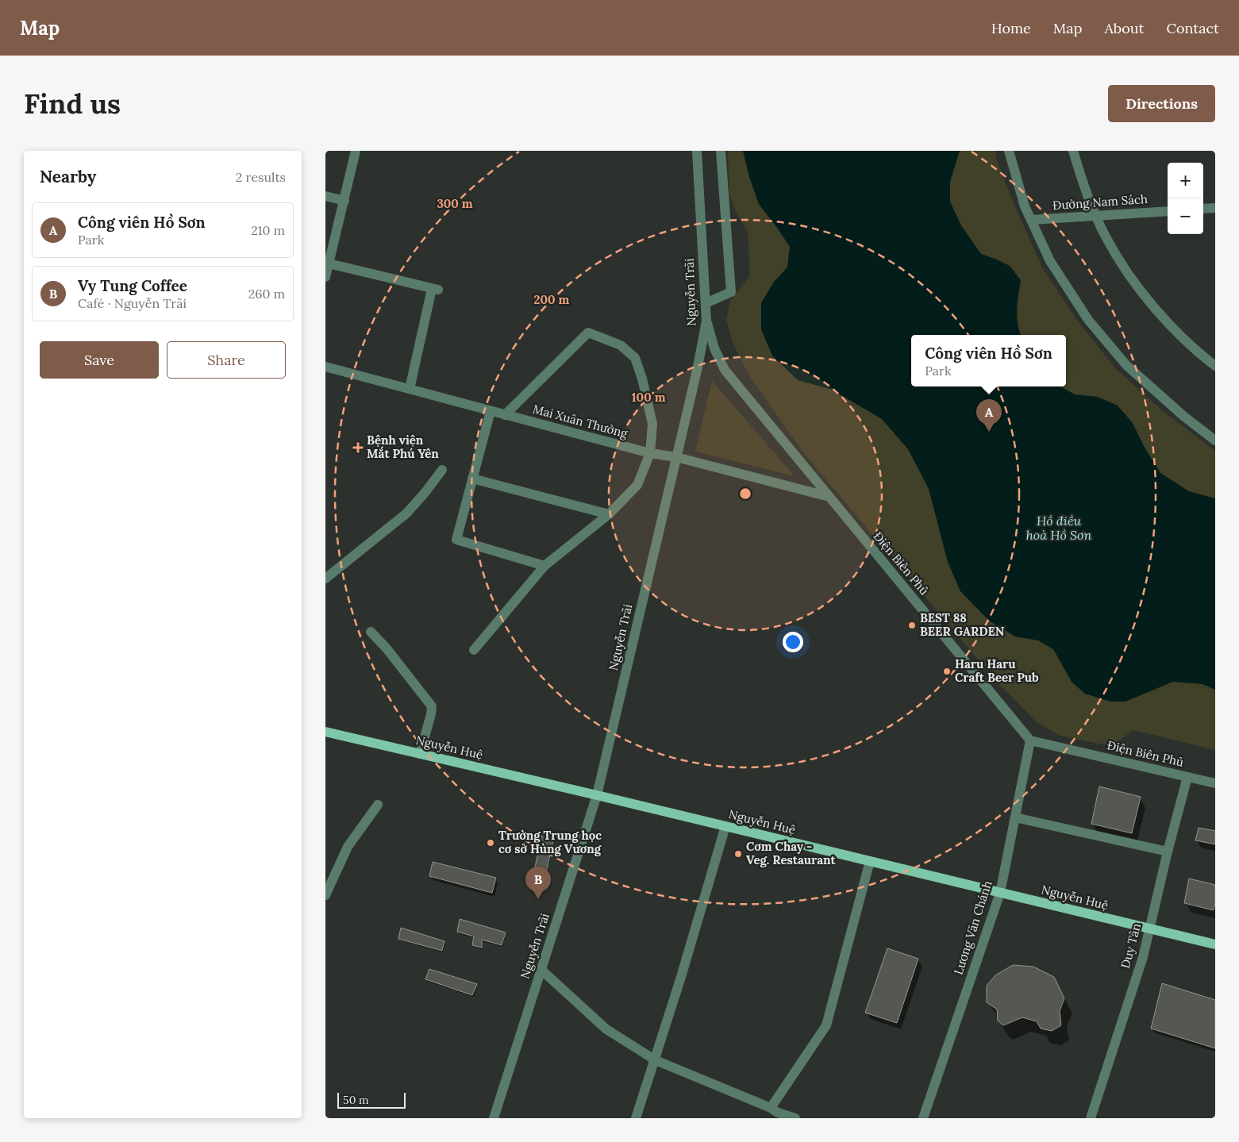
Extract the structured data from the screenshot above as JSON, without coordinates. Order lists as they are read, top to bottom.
{
  "streets": {
    "main road": ["Nguyễn Huệ"],
    "street": [
      "Đường Nam Sách",
      "Nguyễn Trãi",
      "Mai Xuân Thưởng",
      "Điện Biên Phủ",
      "Lương Văn Chánh",
      "Duy Tân"
    ]
  },
  "crossings": [
    ["Nguyễn Trãi", "Mai Xuân Thưởng"],
    ["Nguyễn Trãi", "Điện Biên Phủ"],
    ["Nguyễn Trãi", "Nguyễn Huệ"],
    ["Mai Xuân Thưởng", "Điện Biên Phủ"],
    ["Điện Biên Phủ", "Lương Văn Chánh"],
    ["Điện Biên Phủ", "Duy Tân"],
    ["Nguyễn Huệ", "Lương Văn Chánh"],
    ["Nguyễn Huệ", "Duy Tân"]
  ],
  "water": ["Hồ điều hoà Hồ Sơn"],
  "places": {
    "health": ["Bệnh viện Mắt Phú Yên"],
    "other": [
      "BEST 88 BEER GARDEN",
      "Haru Haru Craft Beer Pub",
      "Trường Trung học cơ sở Hùng Vương",
      "Cơm Chay - Veg. Restaurant"
    ]
  },
  "scale_bar": "50 m",
  "page": {
    "header": "Map",
    "nav": [
      "Home",
      "Map",
      "About",
      "Contact"
    ],
    "buttons": [
      "Directions",
      ["Save", "Share"]
    ],
    "title": "Find us",
    "heading": ["Nearby", "2 results"],
    "map_buttons": ["+", "−"],
    "list": [
      {
        "mark": "A",
        "name": "Công viên Hồ Sơn",
        "note": "Park",
        "value": "210 m"
      },
      {
        "mark": "B",
        "name": "Vy Tung Coffee",
        "note": "Café · Nguyễn Trãi",
        "value": "260 m"
      }
    ],
    "popup": ["Công viên Hồ Sơn", "Park"],
    "pins": ["A", "B"],
    "scale": "50 m"
  },
  "rings": ["300 m", "200 m", "100 m"]
}
